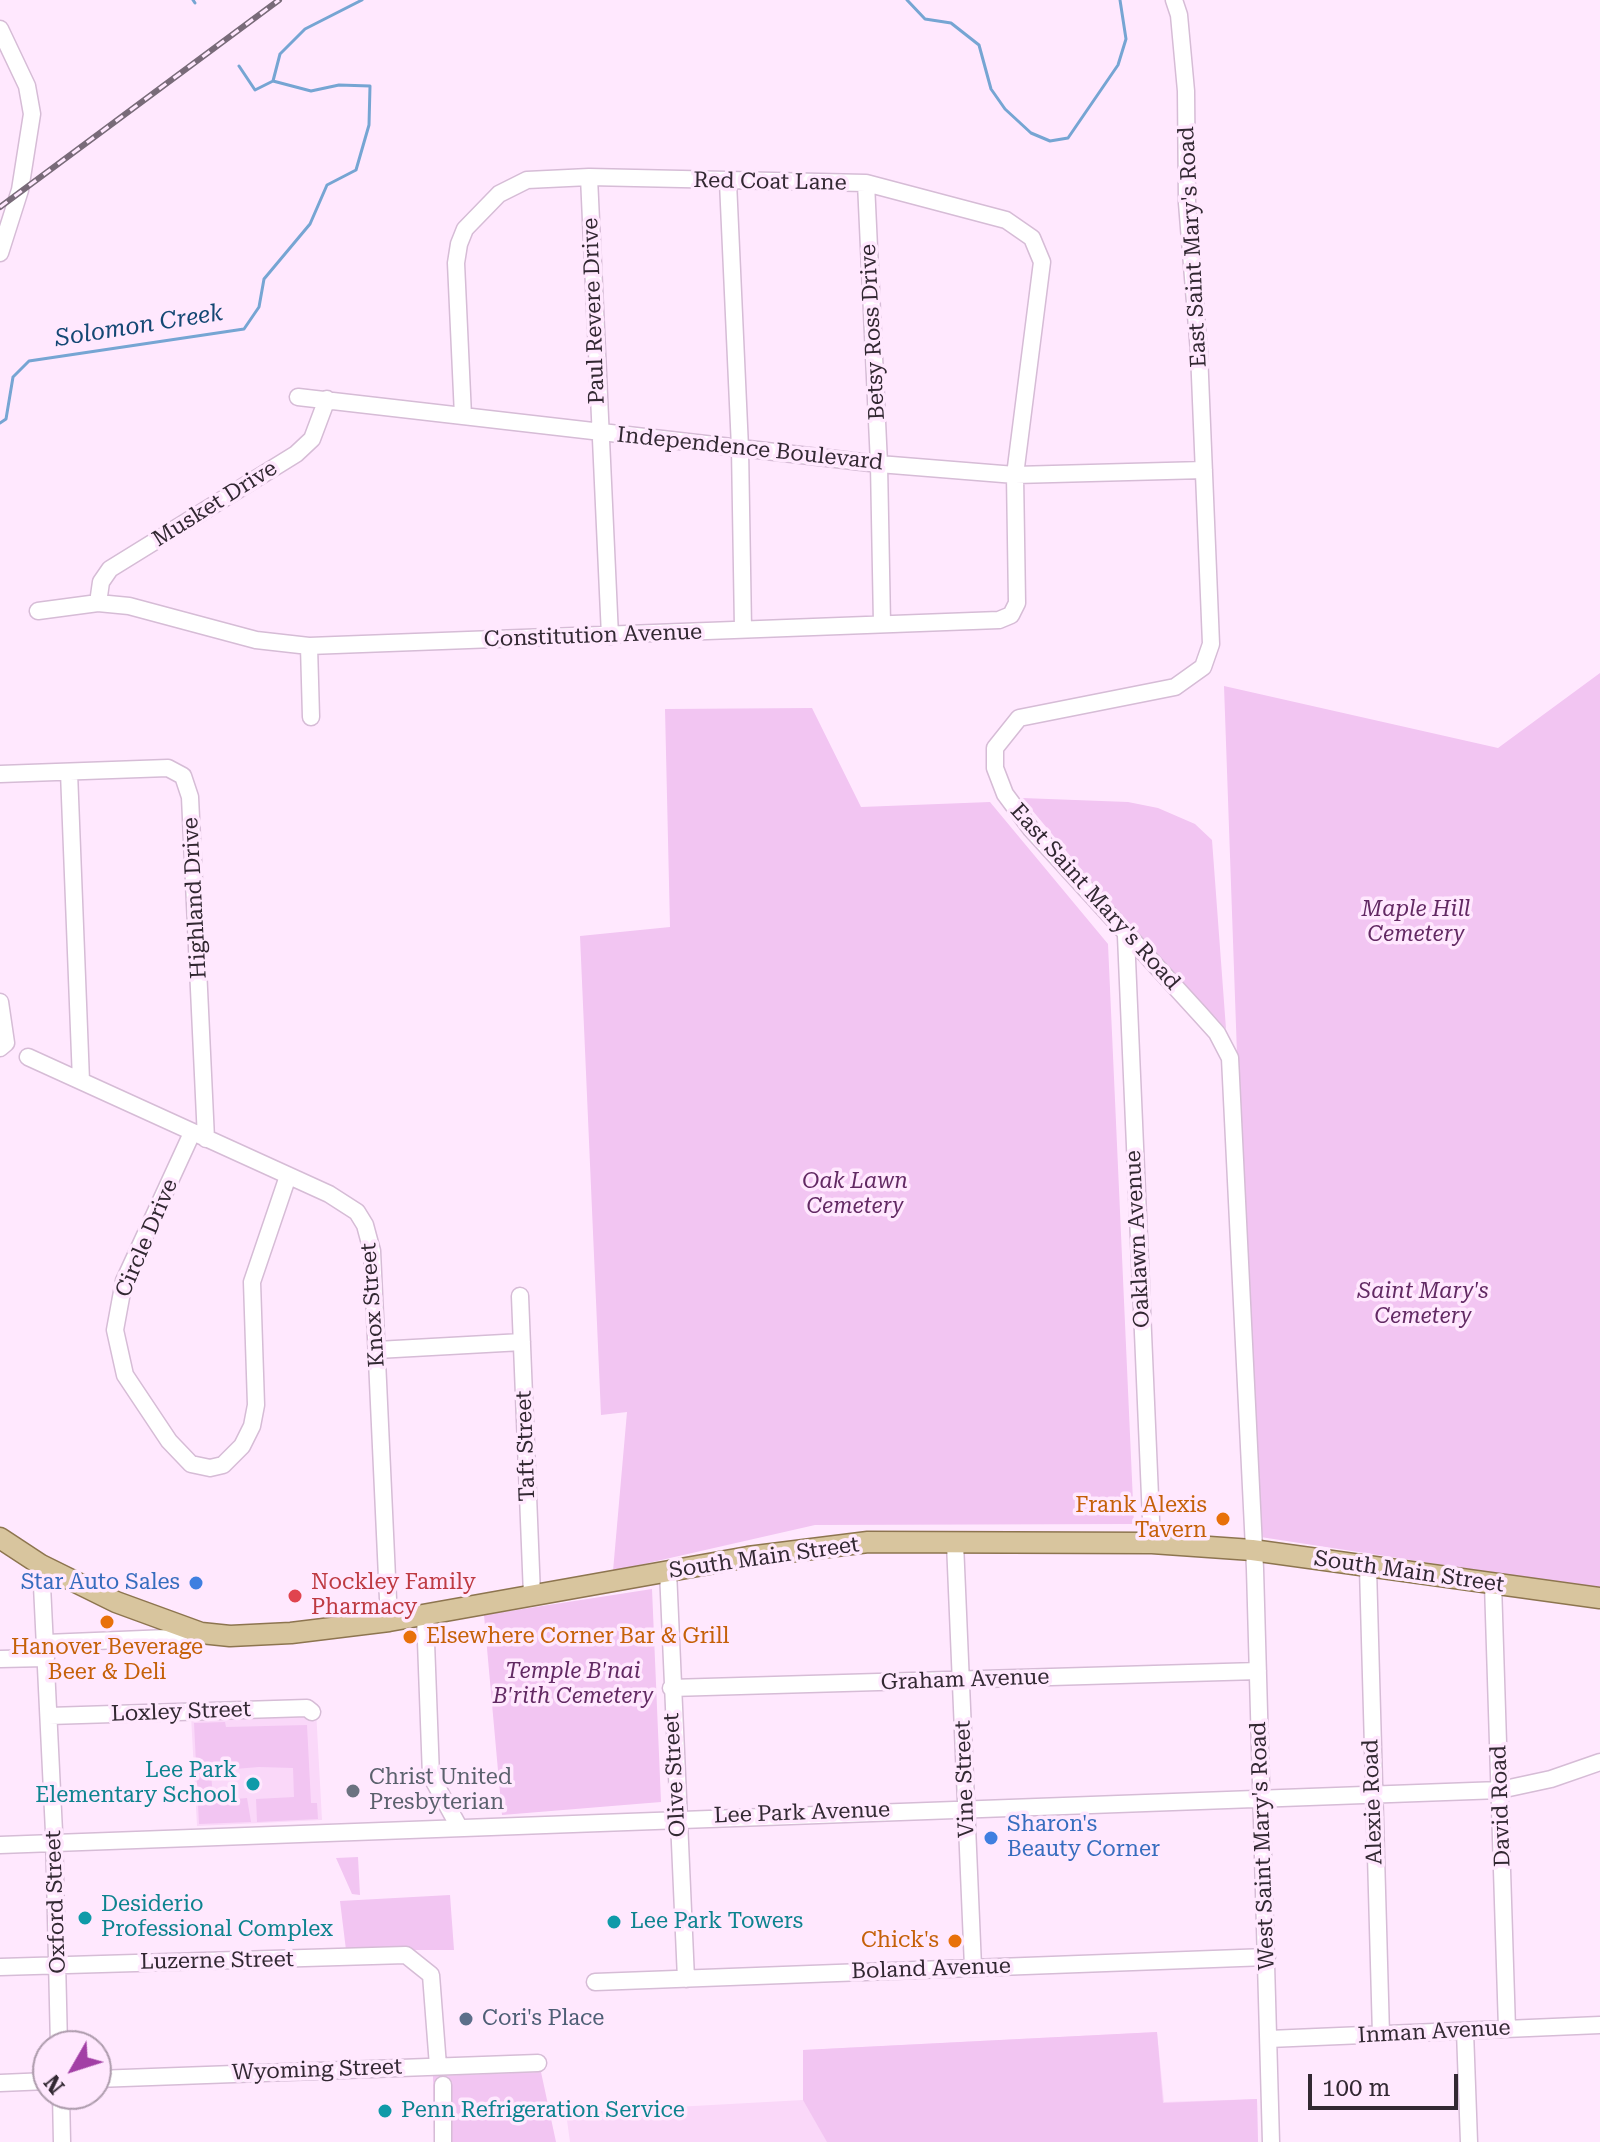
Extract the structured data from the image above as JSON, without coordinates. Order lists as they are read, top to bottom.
{
  "streets": {
    "main road": ["South Main Street"],
    "street": [
      "Red Coat Lane",
      "East Saint Mary's Road",
      "Paul Revere Drive",
      "Betsy Ross Drive",
      "Independence Boulevard",
      "Musket Drive",
      "Constitution Avenue",
      "Highland Drive",
      "Circle Drive",
      "Oaklawn Avenue",
      "Knox Street",
      "Taft Street",
      "Graham Avenue",
      "Loxley Street",
      "Olive Street",
      "Vine Street",
      "Alexie Road",
      "David Road",
      "Lee Park Avenue",
      "West Saint Mary's Road",
      "Oxford Street",
      "Luzerne Street",
      "Boland Avenue",
      "Inman Avenue",
      "Wyoming Street"
    ]
  },
  "crossings": [
    ["Red Coat Lane", "Paul Revere Drive"],
    ["Red Coat Lane", "Betsy Ross Drive"],
    ["Red Coat Lane", "Independence Boulevard"],
    ["Red Coat Lane", "Constitution Avenue"],
    ["East Saint Mary's Road", "Independence Boulevard"],
    ["East Saint Mary's Road", "Oaklawn Avenue"],
    ["East Saint Mary's Road", "South Main Street"],
    ["East Saint Mary's Road", "West Saint Mary's Road"],
    ["Paul Revere Drive", "Independence Boulevard"],
    ["Paul Revere Drive", "Constitution Avenue"],
    ["Betsy Ross Drive", "Independence Boulevard"],
    ["Betsy Ross Drive", "Constitution Avenue"],
    ["Independence Boulevard", "Musket Drive"],
    ["Independence Boulevard", "Constitution Avenue"],
    ["Musket Drive", "Constitution Avenue"],
    ["Highland Drive", "Circle Drive"],
    ["Highland Drive", "Knox Street"],
    ["Circle Drive", "Knox Street"],
    ["Oaklawn Avenue", "South Main Street"],
    ["Knox Street", "South Main Street"],
    ["Taft Street", "South Main Street"],
    ["South Main Street", "Olive Street"],
    ["South Main Street", "Vine Street"],
    ["South Main Street", "Alexie Road"],
    ["South Main Street", "David Road"],
    ["South Main Street", "West Saint Mary's Road"],
    ["South Main Street", "Oxford Street"],
    ["Graham Avenue", "Olive Street"],
    ["Graham Avenue", "Vine Street"],
    ["Graham Avenue", "West Saint Mary's Road"],
    ["Loxley Street", "Oxford Street"],
    ["Olive Street", "Lee Park Avenue"],
    ["Olive Street", "Boland Avenue"],
    ["Vine Street", "Lee Park Avenue"],
    ["Vine Street", "Boland Avenue"],
    ["Alexie Road", "Lee Park Avenue"],
    ["Alexie Road", "Inman Avenue"],
    ["David Road", "Lee Park Avenue"],
    ["David Road", "Inman Avenue"],
    ["Lee Park Avenue", "West Saint Mary's Road"],
    ["Lee Park Avenue", "Oxford Street"],
    ["West Saint Mary's Road", "Boland Avenue"],
    ["West Saint Mary's Road", "Inman Avenue"],
    ["Oxford Street", "Luzerne Street"],
    ["Luzerne Street", "Wyoming Street"]
  ],
  "water": ["Solomon Creek"],
  "parks": [
    "Maple Hill Cemetery",
    "Oak Lawn Cemetery",
    "Saint Mary's Cemetery",
    "Temple B'nai B'rith Cemetery"
  ],
  "places": [
    "Frank Alexis Tavern",
    "Star Auto Sales",
    "Nockley Family Pharmacy",
    "Hanover Beverage Beer & Deli",
    "Elsewhere Corner Bar & Grill",
    "Lee Park Elementary School",
    "Christ United Presbyterian",
    "Sharon's Beauty Corner",
    "Desiderio Professional Complex",
    "Lee Park Towers",
    "Chick's",
    "Cori's Place",
    "Penn Refrigeration Service"
  ],
  "scale_bar": "100 m",
  "north": "bottom left"
}
